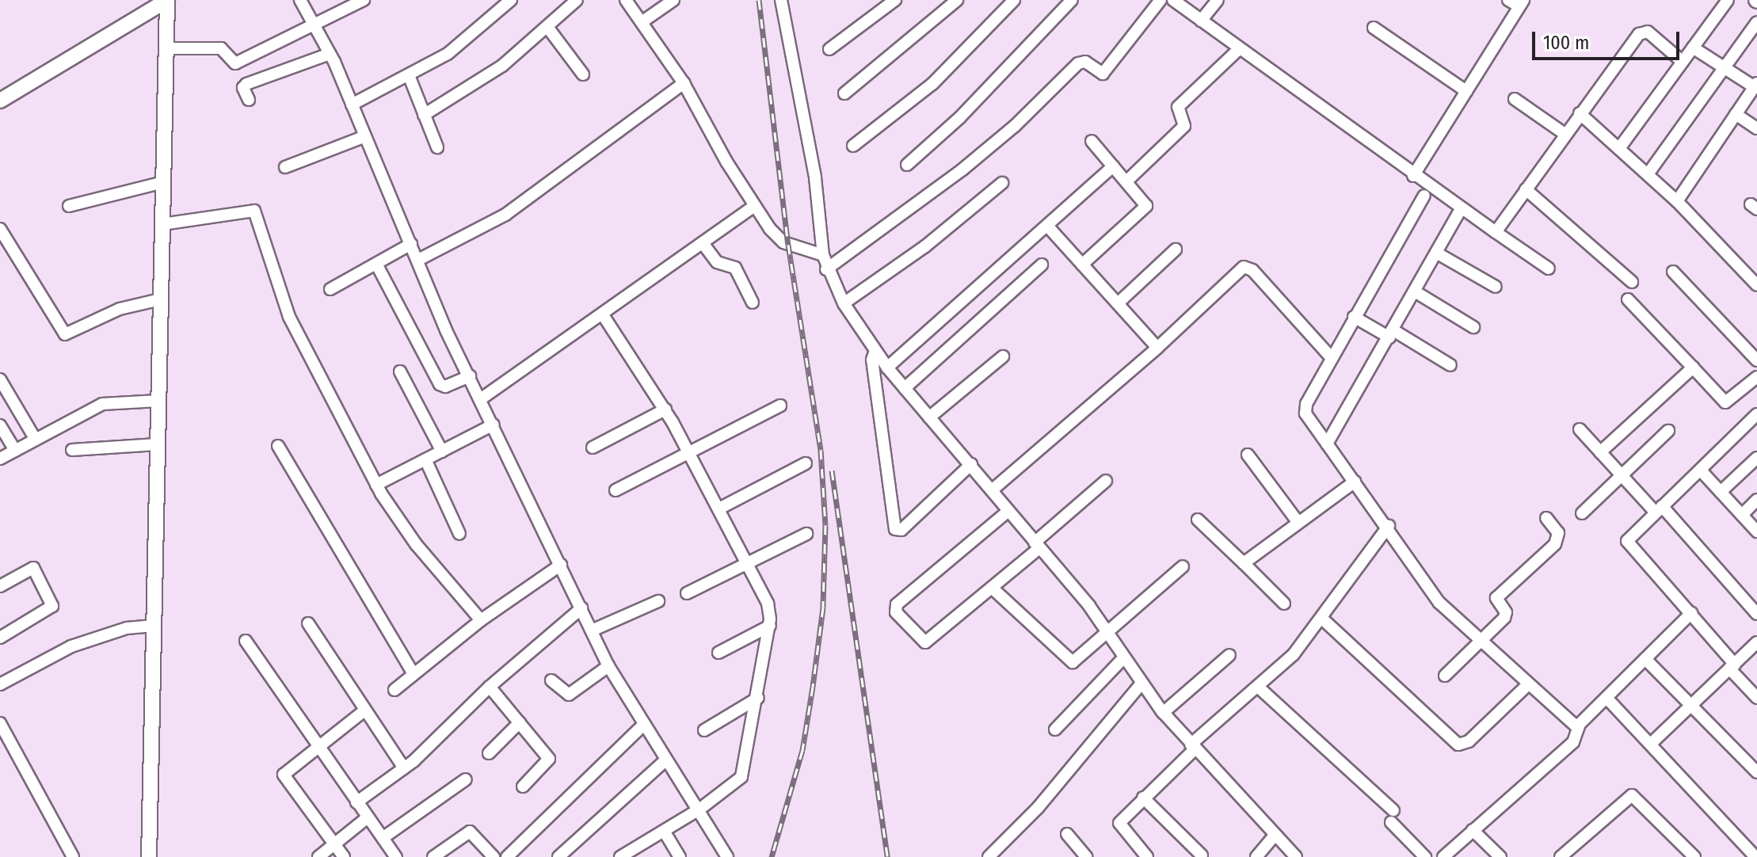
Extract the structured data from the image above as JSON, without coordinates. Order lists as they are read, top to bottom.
{
  "scale_bar": "100 m"
}
